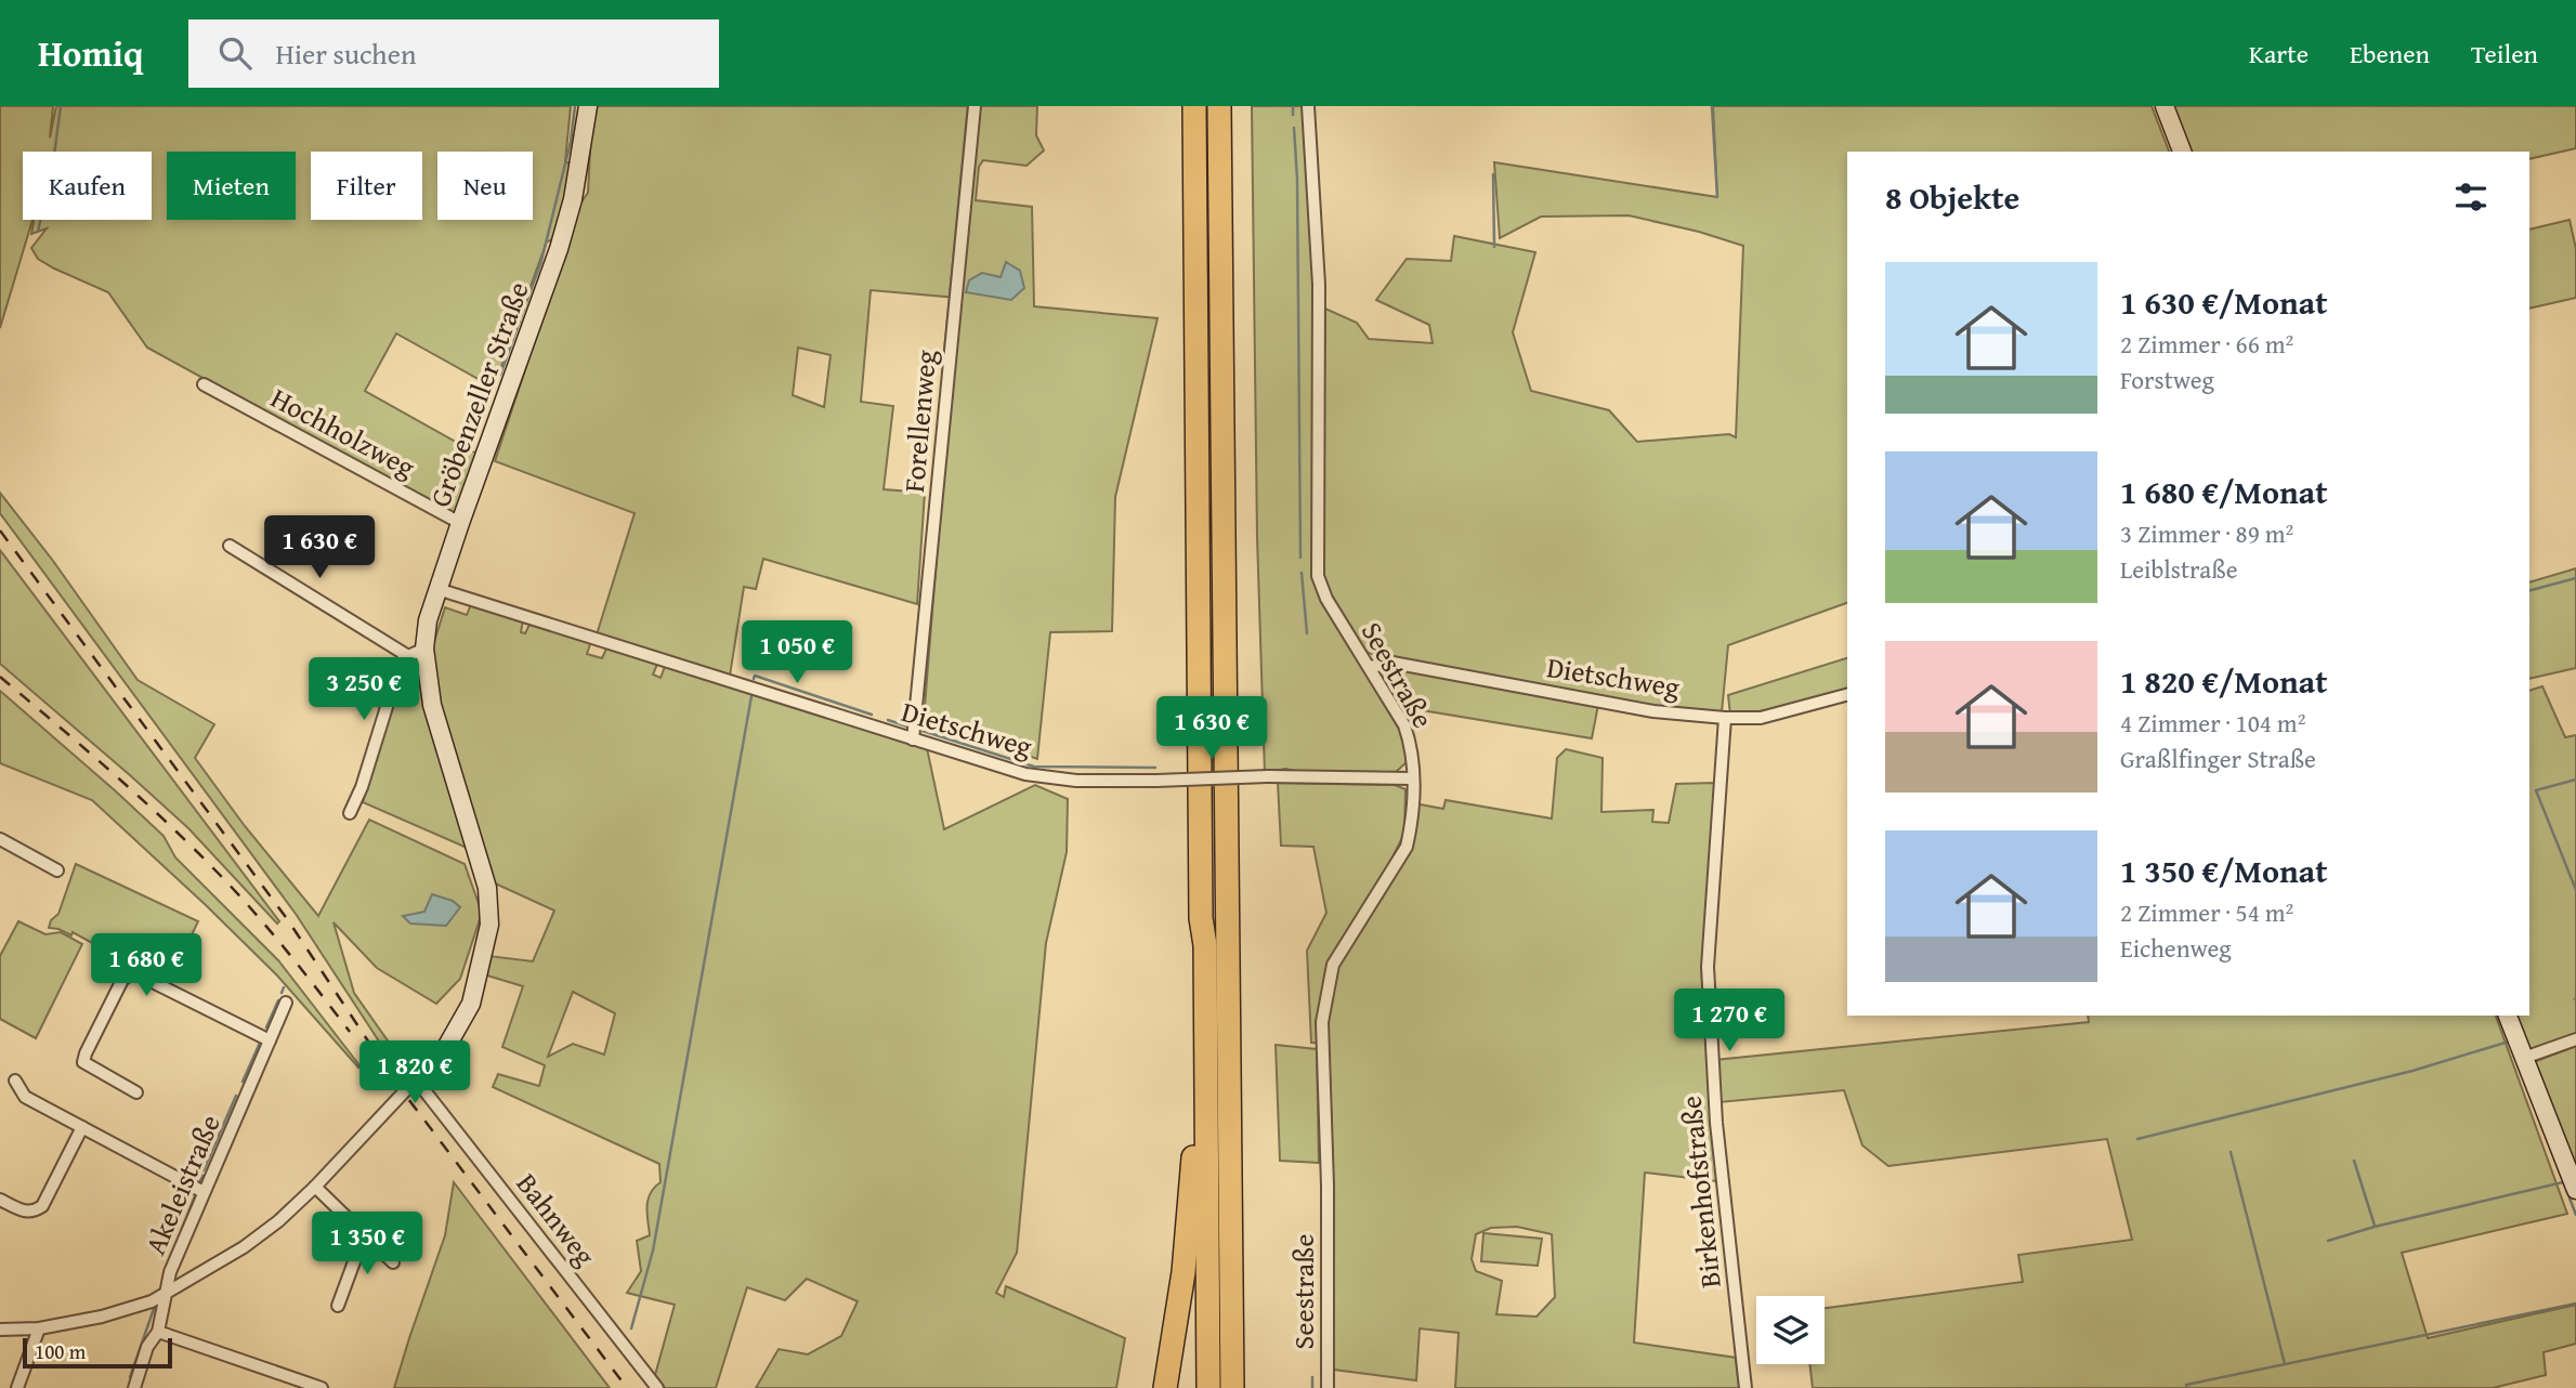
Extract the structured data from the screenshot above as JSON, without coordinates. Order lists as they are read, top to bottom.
{
  "streets": {
    "street": [
      "Gröbenzeller Straße",
      "Forellenweg",
      "Hochholzweg",
      "Seestraße",
      "Dietschweg",
      "Akeleistraße",
      "Birkenhofstraße",
      "Bahnweg"
    ]
  },
  "crossings": [
    ["Gröbenzeller Straße", "Hochholzweg"],
    ["Gröbenzeller Straße", "Dietschweg"],
    ["Gröbenzeller Straße", "Bahnweg"],
    ["Forellenweg", "Dietschweg"],
    ["Seestraße", "Dietschweg"],
    ["Dietschweg", "Birkenhofstraße"]
  ],
  "scale_bar": "100 m",
  "page": {
    "header": "Homiq",
    "search": "Hier suchen",
    "nav": ["Karte", "Ebenen", "Teilen"],
    "chip": [
      "Kaufen",
      "Mieten",
      "Filter",
      "Neu"
    ],
    "heading": "8 Objekte",
    "list": [
      {
        "name": "1 630 €/Monat",
        "note": "2 Zimmer · 66 m² · Forstweg"
      },
      {
        "name": "1 680 €/Monat",
        "note": "3 Zimmer · 89 m² · Leiblstraße"
      },
      {
        "name": "1 820 €/Monat",
        "note": "4 Zimmer · 104 m² · Graßlfinger Straße"
      },
      {
        "name": "1 350 €/Monat",
        "note": "2 Zimmer · 54 m² · Eichenweg"
      }
    ],
    "price": [
      "1 630 €",
      "1 050 €",
      "3 250 €",
      "1 630 €",
      "1 680 €",
      "1 270 €",
      "1 820 €",
      "1 350 €"
    ],
    "scale": "100 m"
  }
}
